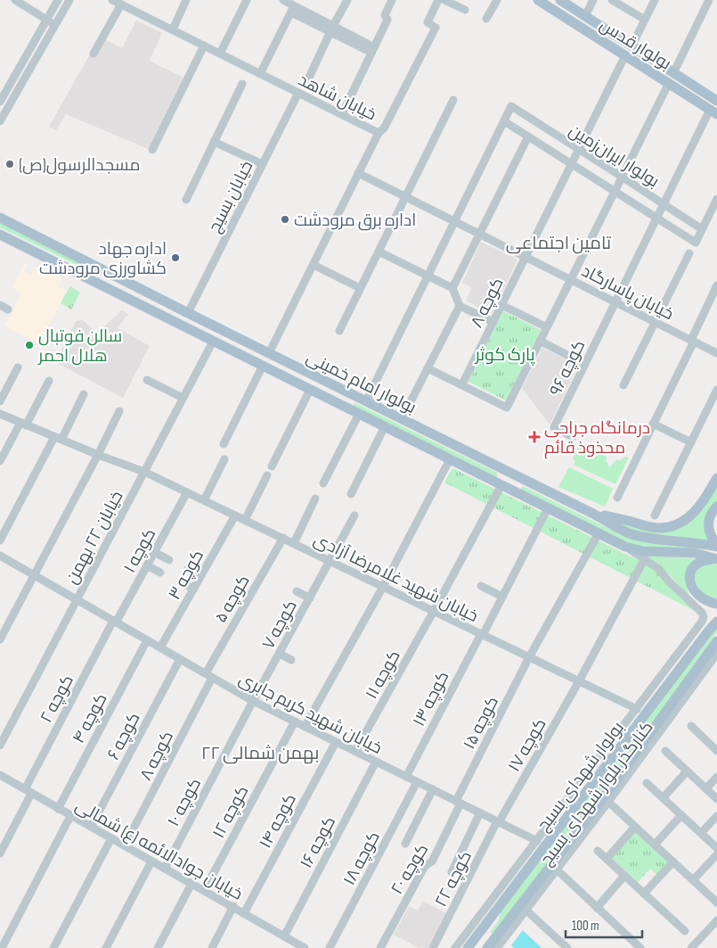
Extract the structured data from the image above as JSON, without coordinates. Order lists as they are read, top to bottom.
{
  "streets": {
    "main road": ["بولوار قدس", "بولوار امام خمینی", "بولوار شهدای بسیج"],
    "street": [
      "خیابان شاهد",
      "بولوار ایران‌زمین",
      "خیابان بسیج",
      "خیابان پاسارگاد",
      "کوچه ۸",
      "کوچه ۹۶",
      "خیابان ۲۲ بهمن",
      "کوچه ۱",
      "کوچه ۳",
      "خیابان شهید غلامرضا آزادی",
      "کوچه ۵",
      "کوچه ۷",
      "کوچه ۱۱",
      "کوچه ۲",
      "کوچه ۱۳",
      "خیابان شهید کریم جابری",
      "کوچه ۴",
      "کوچه ۱۵",
      "کوچه ۶",
      "کوچه ۱۷",
      "کنارگذر بلوار شهدای بسیج",
      "کوچه ۱۰",
      "کوچه ۱۲",
      "کوچه ۱۴",
      "کوچه ۱۶",
      "خیابان جوادالائمه (ع) شمالی",
      "کوچه ۱۸",
      "کوچه ۲۰",
      "کوچه ۲۲"
    ]
  },
  "crossings": [
    ["خیابان شاهد", "خیابان بسیج"],
    ["خیابان شاهد", "خیابان پاسارگاد"],
    ["خیابان شاهد", "بولوار امام خمینی"],
    ["بولوار ایران‌زمین", "کوچه ۹۶"],
    ["خیابان بسیج", "بولوار امام خمینی"],
    ["خیابان پاسارگاد", "کوچه ۸"],
    ["خیابان پاسارگاد", "کوچه ۹۶"],
    ["کوچه ۸", "کوچه ۵"],
    ["کوچه ۸", "خیابان شهید کریم جابری"],
    ["کوچه ۸", "خیابان جوادالائمه (ع) شمالی"],
    ["بولوار امام خمینی", "خیابان ۲۲ بهمن"],
    ["بولوار امام خمینی", "کنارگذر بلوار شهدای بسیج"],
    ["خیابان ۲۲ بهمن", "خیابان شهید غلامرضا آزادی"],
    ["خیابان ۲۲ بهمن", "خیابان شهید کریم جابری"],
    ["کوچه ۱", "خیابان شهید غلامرضا آزادی"],
    ["کوچه ۱", "کوچه ۲"],
    ["کوچه ۱", "خیابان شهید کریم جابری"],
    ["کوچه ۳", "خیابان شهید غلامرضا آزادی"],
    ["کوچه ۳", "خیابان شهید کریم جابری"],
    ["خیابان شهید غلامرضا آزادی", "کوچه ۵"],
    ["خیابان شهید غلامرضا آزادی", "کوچه ۷"],
    ["خیابان شهید غلامرضا آزادی", "کوچه ۱۱"],
    ["خیابان شهید غلامرضا آزادی", "کوچه ۱۳"],
    ["خیابان شهید غلامرضا آزادی", "کوچه ۱۵"],
    ["خیابان شهید غلامرضا آزادی", "کوچه ۱۷"],
    ["خیابان شهید غلامرضا آزادی", "کنارگذر بلوار شهدای بسیج"],
    ["کوچه ۵", "خیابان شهید کریم جابری"],
    ["کوچه ۷", "خیابان شهید کریم جابری"],
    ["کوچه ۷", "کوچه ۱۰"],
    ["کوچه ۱۱", "خیابان شهید کریم جابری"],
    ["کوچه ۲", "خیابان شهید کریم جابری"],
    ["کوچه ۲", "خیابان جوادالائمه (ع) شمالی"],
    ["کوچه ۱۳", "خیابان شهید کریم جابری"],
    ["خیابان شهید کریم جابری", "کوچه ۴"],
    ["خیابان شهید کریم جابری", "کوچه ۱۵"],
    ["خیابان شهید کریم جابری", "کوچه ۶"],
    ["خیابان شهید کریم جابری", "کوچه ۱۷"],
    ["خیابان شهید کریم جابری", "کنارگذر بلوار شهدای بسیج"],
    ["خیابان شهید کریم جابری", "کوچه ۱۰"],
    ["خیابان شهید کریم جابری", "کوچه ۱۲"],
    ["خیابان شهید کریم جابری", "کوچه ۱۴"],
    ["خیابان شهید کریم جابری", "کوچه ۱۶"],
    ["خیابان شهید کریم جابری", "کوچه ۱۸"],
    ["خیابان شهید کریم جابری", "کوچه ۲۰"],
    ["خیابان شهید کریم جابری", "کوچه ۲۲"],
    ["کوچه ۴", "خیابان جوادالائمه (ع) شمالی"],
    ["کوچه ۱۵", "کوچه ۲۰"],
    ["کوچه ۶", "خیابان جوادالائمه (ع) شمالی"],
    ["کوچه ۱۷", "کوچه ۲۲"],
    ["کوچه ۱۰", "خیابان جوادالائمه (ع) شمالی"],
    ["کوچه ۱۲", "خیابان جوادالائمه (ع) شمالی"],
    ["کوچه ۱۴", "خیابان جوادالائمه (ع) شمالی"],
    ["کوچه ۱۶", "خیابان جوادالائمه (ع) شمالی"]
  ],
  "districts": ["تامین اجتماعی", "۲۲ بهمن شمالی"],
  "parks": ["پارک کوثر"],
  "places": {
    "other": [
      "مسجدالرسول(ص)",
      "اداره برق مرودشت",
      "اداره جهاد کشاورزی مرودشت",
      "سالن فوتبال هلال احمر"
    ],
    "health": ["درمانگاه جراحی محذوذ قائم"]
  },
  "scale_bar": "100 m"
}
